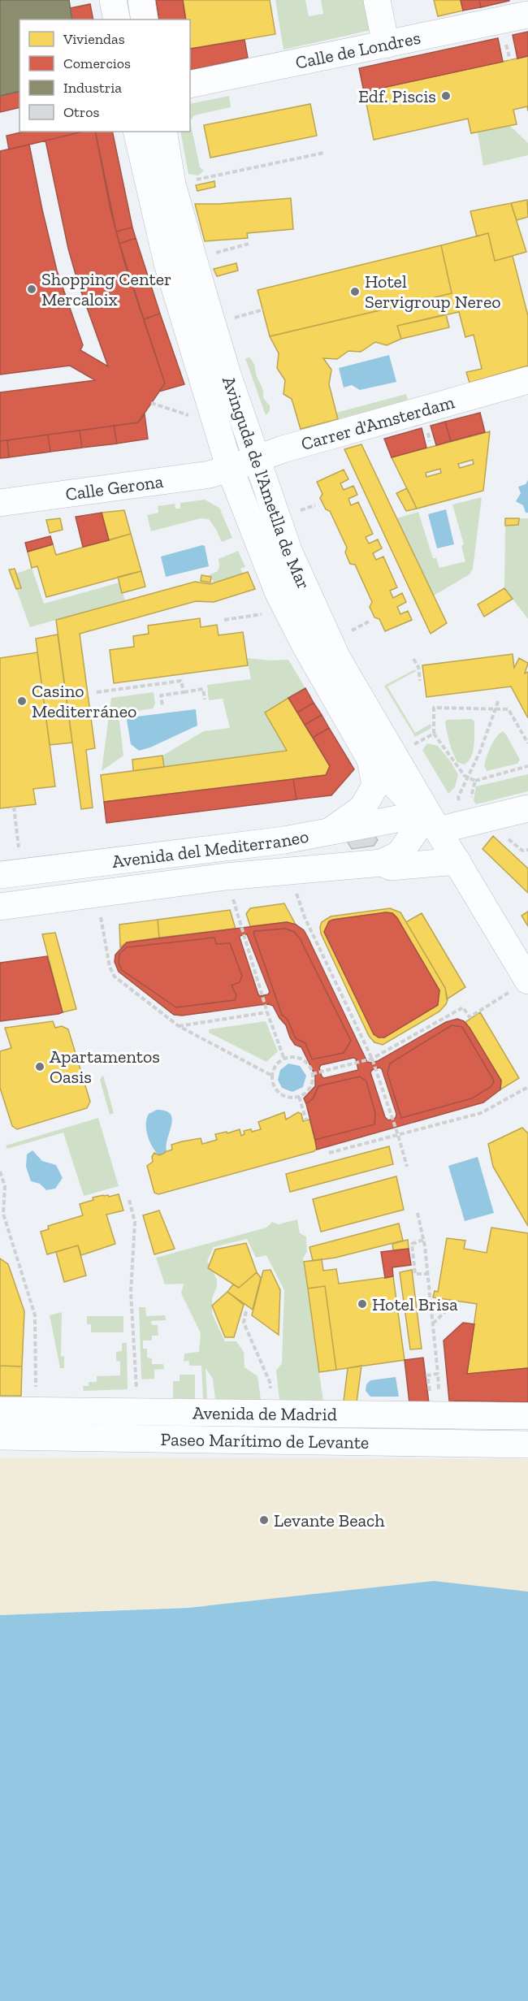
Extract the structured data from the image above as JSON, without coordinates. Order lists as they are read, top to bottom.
{
  "streets": {
    "street": [
      "Calle de Londres",
      "Carrer d'Amsterdam",
      "Avinguda de l'Ametlla de Mar",
      "Calle Gerona",
      "Avenida del Mediterraneo",
      "Avenida de Madrid",
      "Paseo Marítimo de Levante"
    ]
  },
  "crossings": [
    ["Carrer d'Amsterdam", "Avinguda de l'Ametlla de Mar"],
    ["Carrer d'Amsterdam", "Calle Gerona"],
    ["Avinguda de l'Ametlla de Mar", "Calle Gerona"],
    ["Avinguda de l'Ametlla de Mar", "Avenida del Mediterraneo"]
  ],
  "places": [
    "Edf. Piscis",
    "Shopping Center Mercaloix",
    "Hotel Servigroup Nereo",
    "Casino Mediterráneo",
    "Apartamentos Oasis",
    "Hotel Brisa",
    "Levante Beach"
  ],
  "legend": [
    "Viviendas",
    "Comercios",
    "Industria",
    "Otros"
  ]
}
